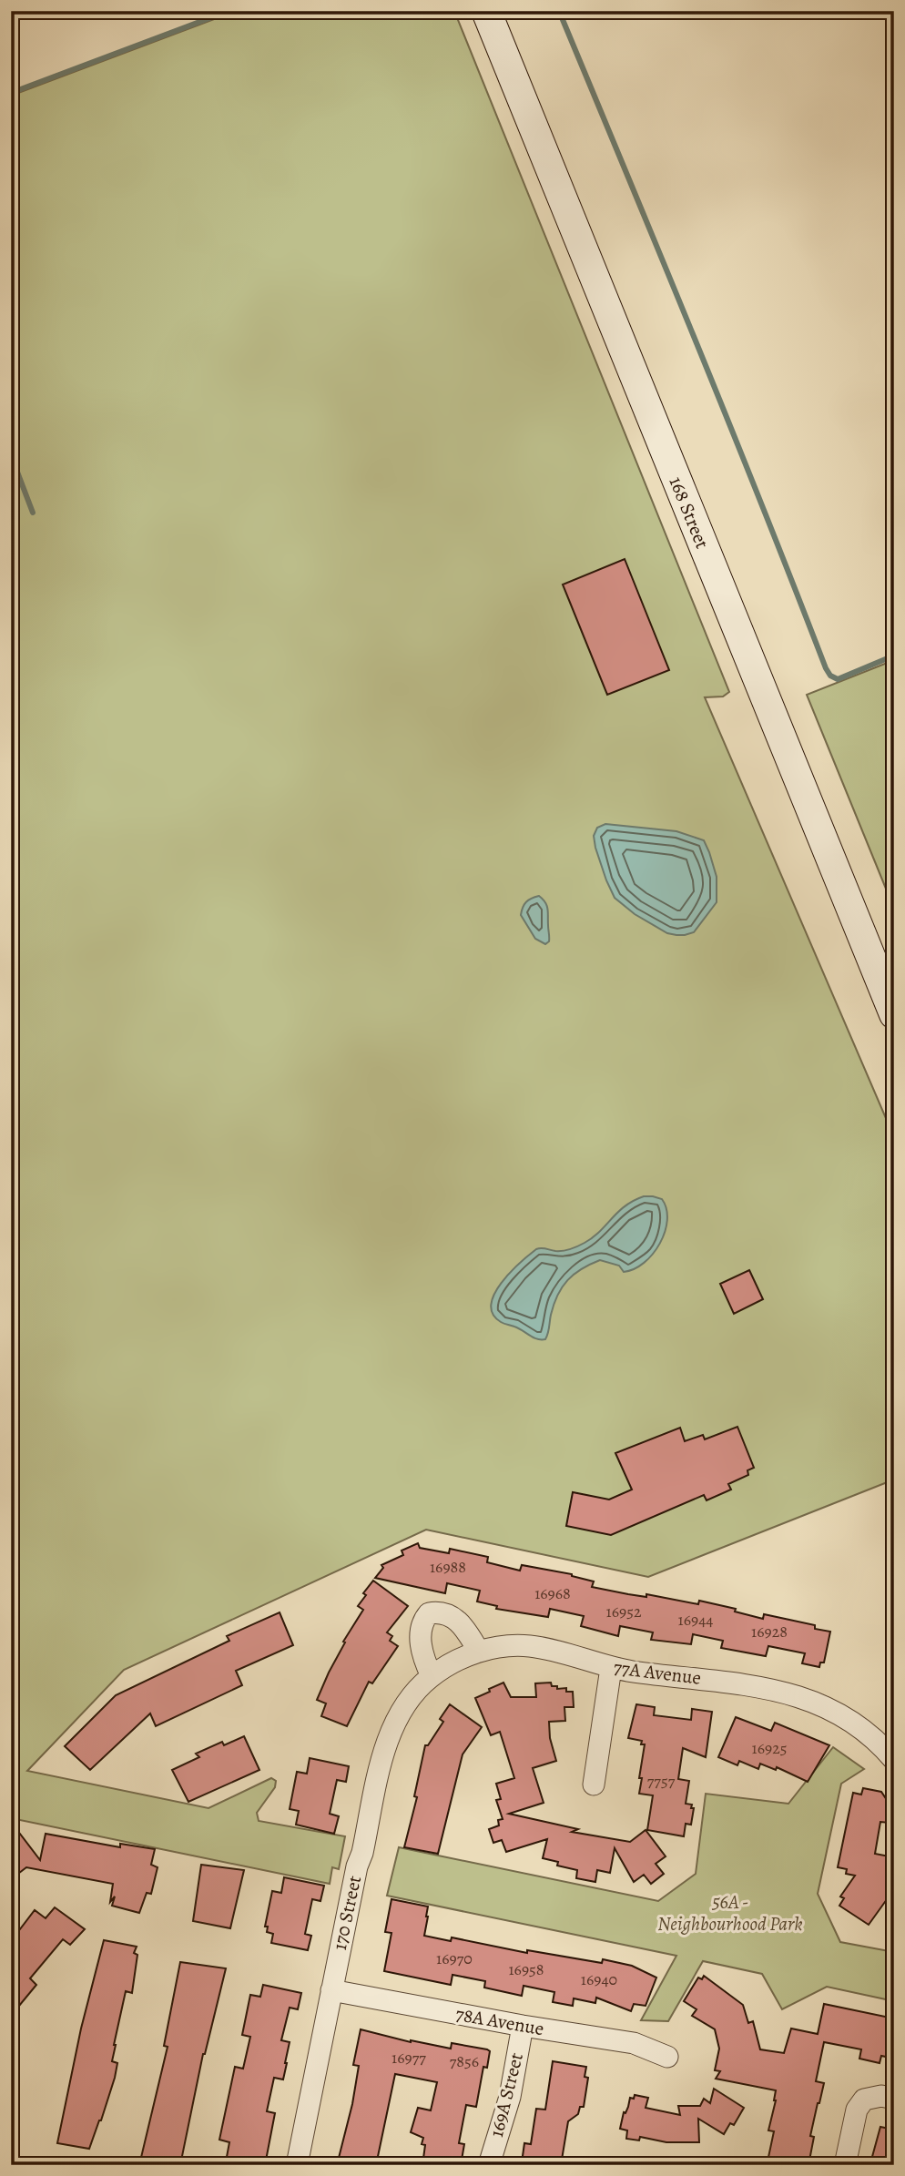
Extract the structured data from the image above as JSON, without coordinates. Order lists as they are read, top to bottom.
{
  "streets": {
    "main road": ["168 Street"],
    "street": [
      "77A Avenue",
      "170 Street",
      "78A Avenue",
      "169A Street"
    ]
  },
  "crossings": [
    ["77A Avenue", "170 Street"],
    ["170 Street", "78A Avenue"],
    ["78A Avenue", "169A Street"]
  ],
  "parks": ["56A - Neighbourhood Park"],
  "house_numbers": [
    "16988",
    "16968",
    "16952",
    "16944",
    "16928",
    "16925",
    "7757",
    "16970",
    "16958",
    "16940",
    "16977",
    "7856"
  ]
}
